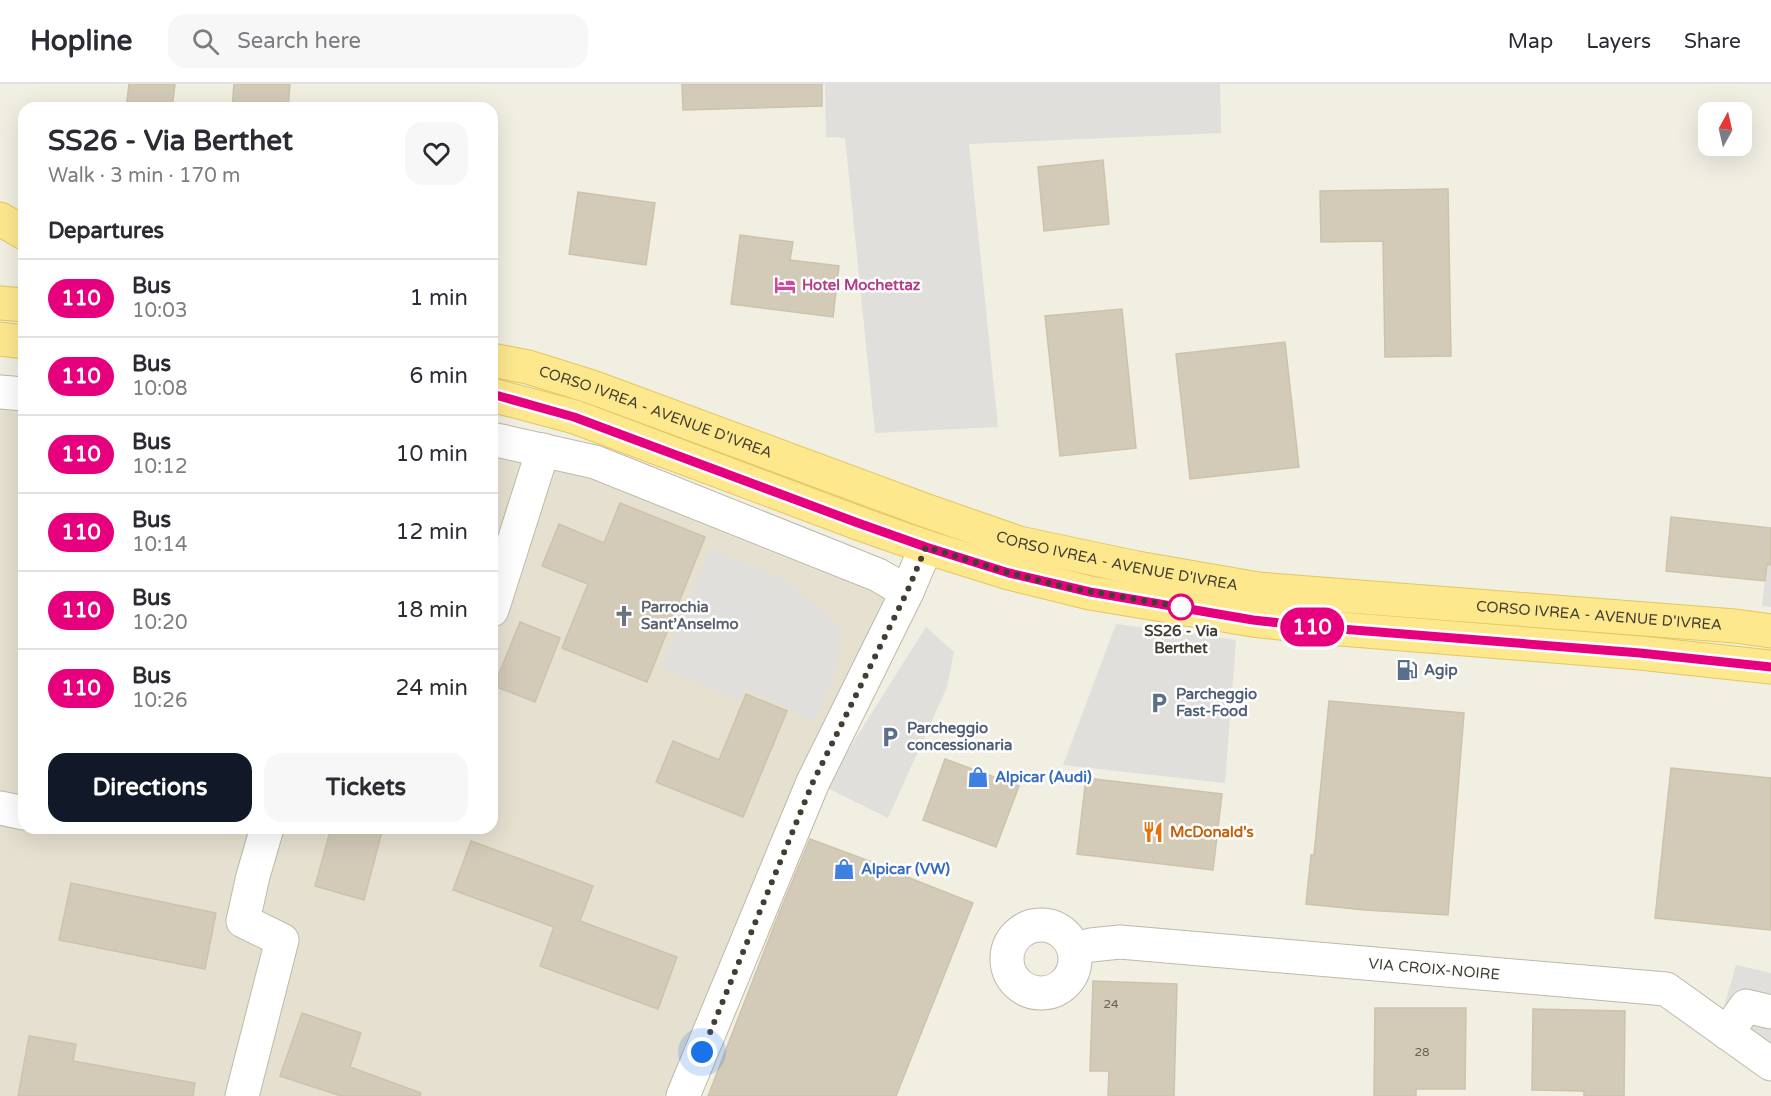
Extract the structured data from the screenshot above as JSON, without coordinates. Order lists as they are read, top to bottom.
{
  "streets": {
    "main road": ["CORSO IVREA - AVENUE D'IVREA"],
    "street": ["VIA CROIX-NOIRE"]
  },
  "places": {
    "hotel": ["Hotel Mochettaz"],
    "other": ["SS26 - Via Berthet"],
    "church": ["Parrochia Sant’Anselmo"],
    "fuel station": ["Agip"],
    "parking": ["Parcheggio Fast-Food", "Parcheggio concessionaria"],
    "shop": ["Alpicar (Audi)", "Alpicar (VW)"],
    "restaurant": ["McDonald's"]
  },
  "lines": ["bus line 110"],
  "house_numbers": ["24", "28"],
  "north": "top",
  "page": {
    "header": "Hopline",
    "search": "Search here",
    "nav": ["Map", "Layers", "Share"],
    "on_map": "110",
    "heading": [
      ["SS26 - Via Berthet", "Walk · 3 min · 170 m"],
      "Departures"
    ],
    "list": [
      {
        "mark": "110",
        "name": "Bus",
        "note": "10:03",
        "value": "1 min"
      },
      {
        "mark": "110",
        "name": "Bus",
        "note": "10:08",
        "value": "6 min"
      },
      {
        "mark": "110",
        "name": "Bus",
        "note": "10:12",
        "value": "10 min"
      },
      {
        "mark": "110",
        "name": "Bus",
        "note": "10:14",
        "value": "12 min"
      },
      {
        "mark": "110",
        "name": "Bus",
        "note": "10:20",
        "value": "18 min"
      },
      {
        "mark": "110",
        "name": "Bus",
        "note": "10:26",
        "value": "24 min"
      }
    ],
    "buttons": ["Directions", "Tickets"]
  }
}
